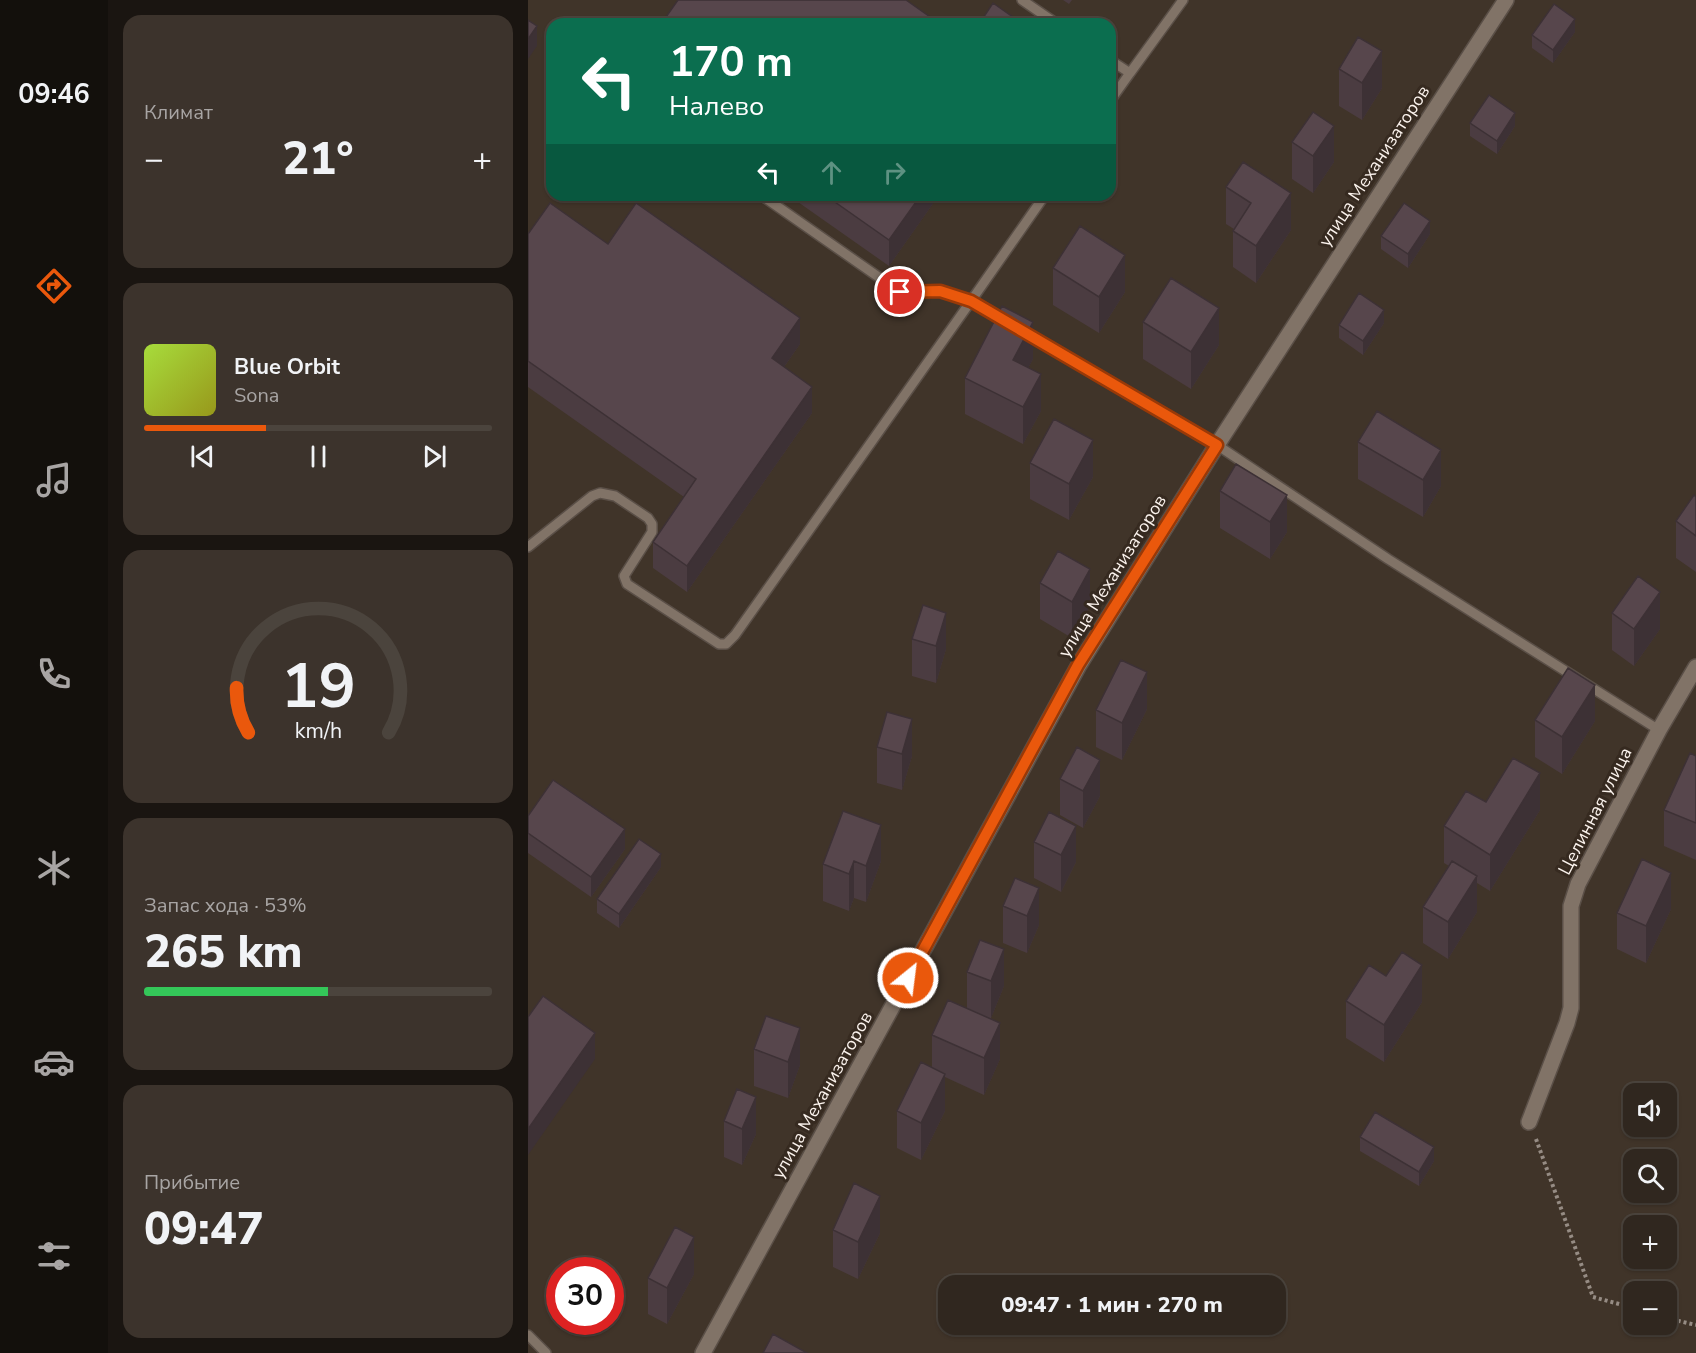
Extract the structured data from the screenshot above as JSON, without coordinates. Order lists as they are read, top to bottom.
{
  "streets": {
    "street": ["улица Механизаторов", "Целинная улица"]
  },
  "page": {
    "tabs": "09:46",
    "tile": [
      "Климат",
      ["Запас хода · 53%", "265 km"],
      ["Прибытие", "09:47"]
    ],
    "turn": ["170 m", "Налево"],
    "heat": ["−", "21°", "+"],
    "song": ["Blue Orbit", "Sona"],
    "map_buttons": ["+", "−"],
    "limit": "30",
    "trip": "09:47 · 1 мин · 270 m",
    "gauge": ["19", "km/h"]
  }
}
